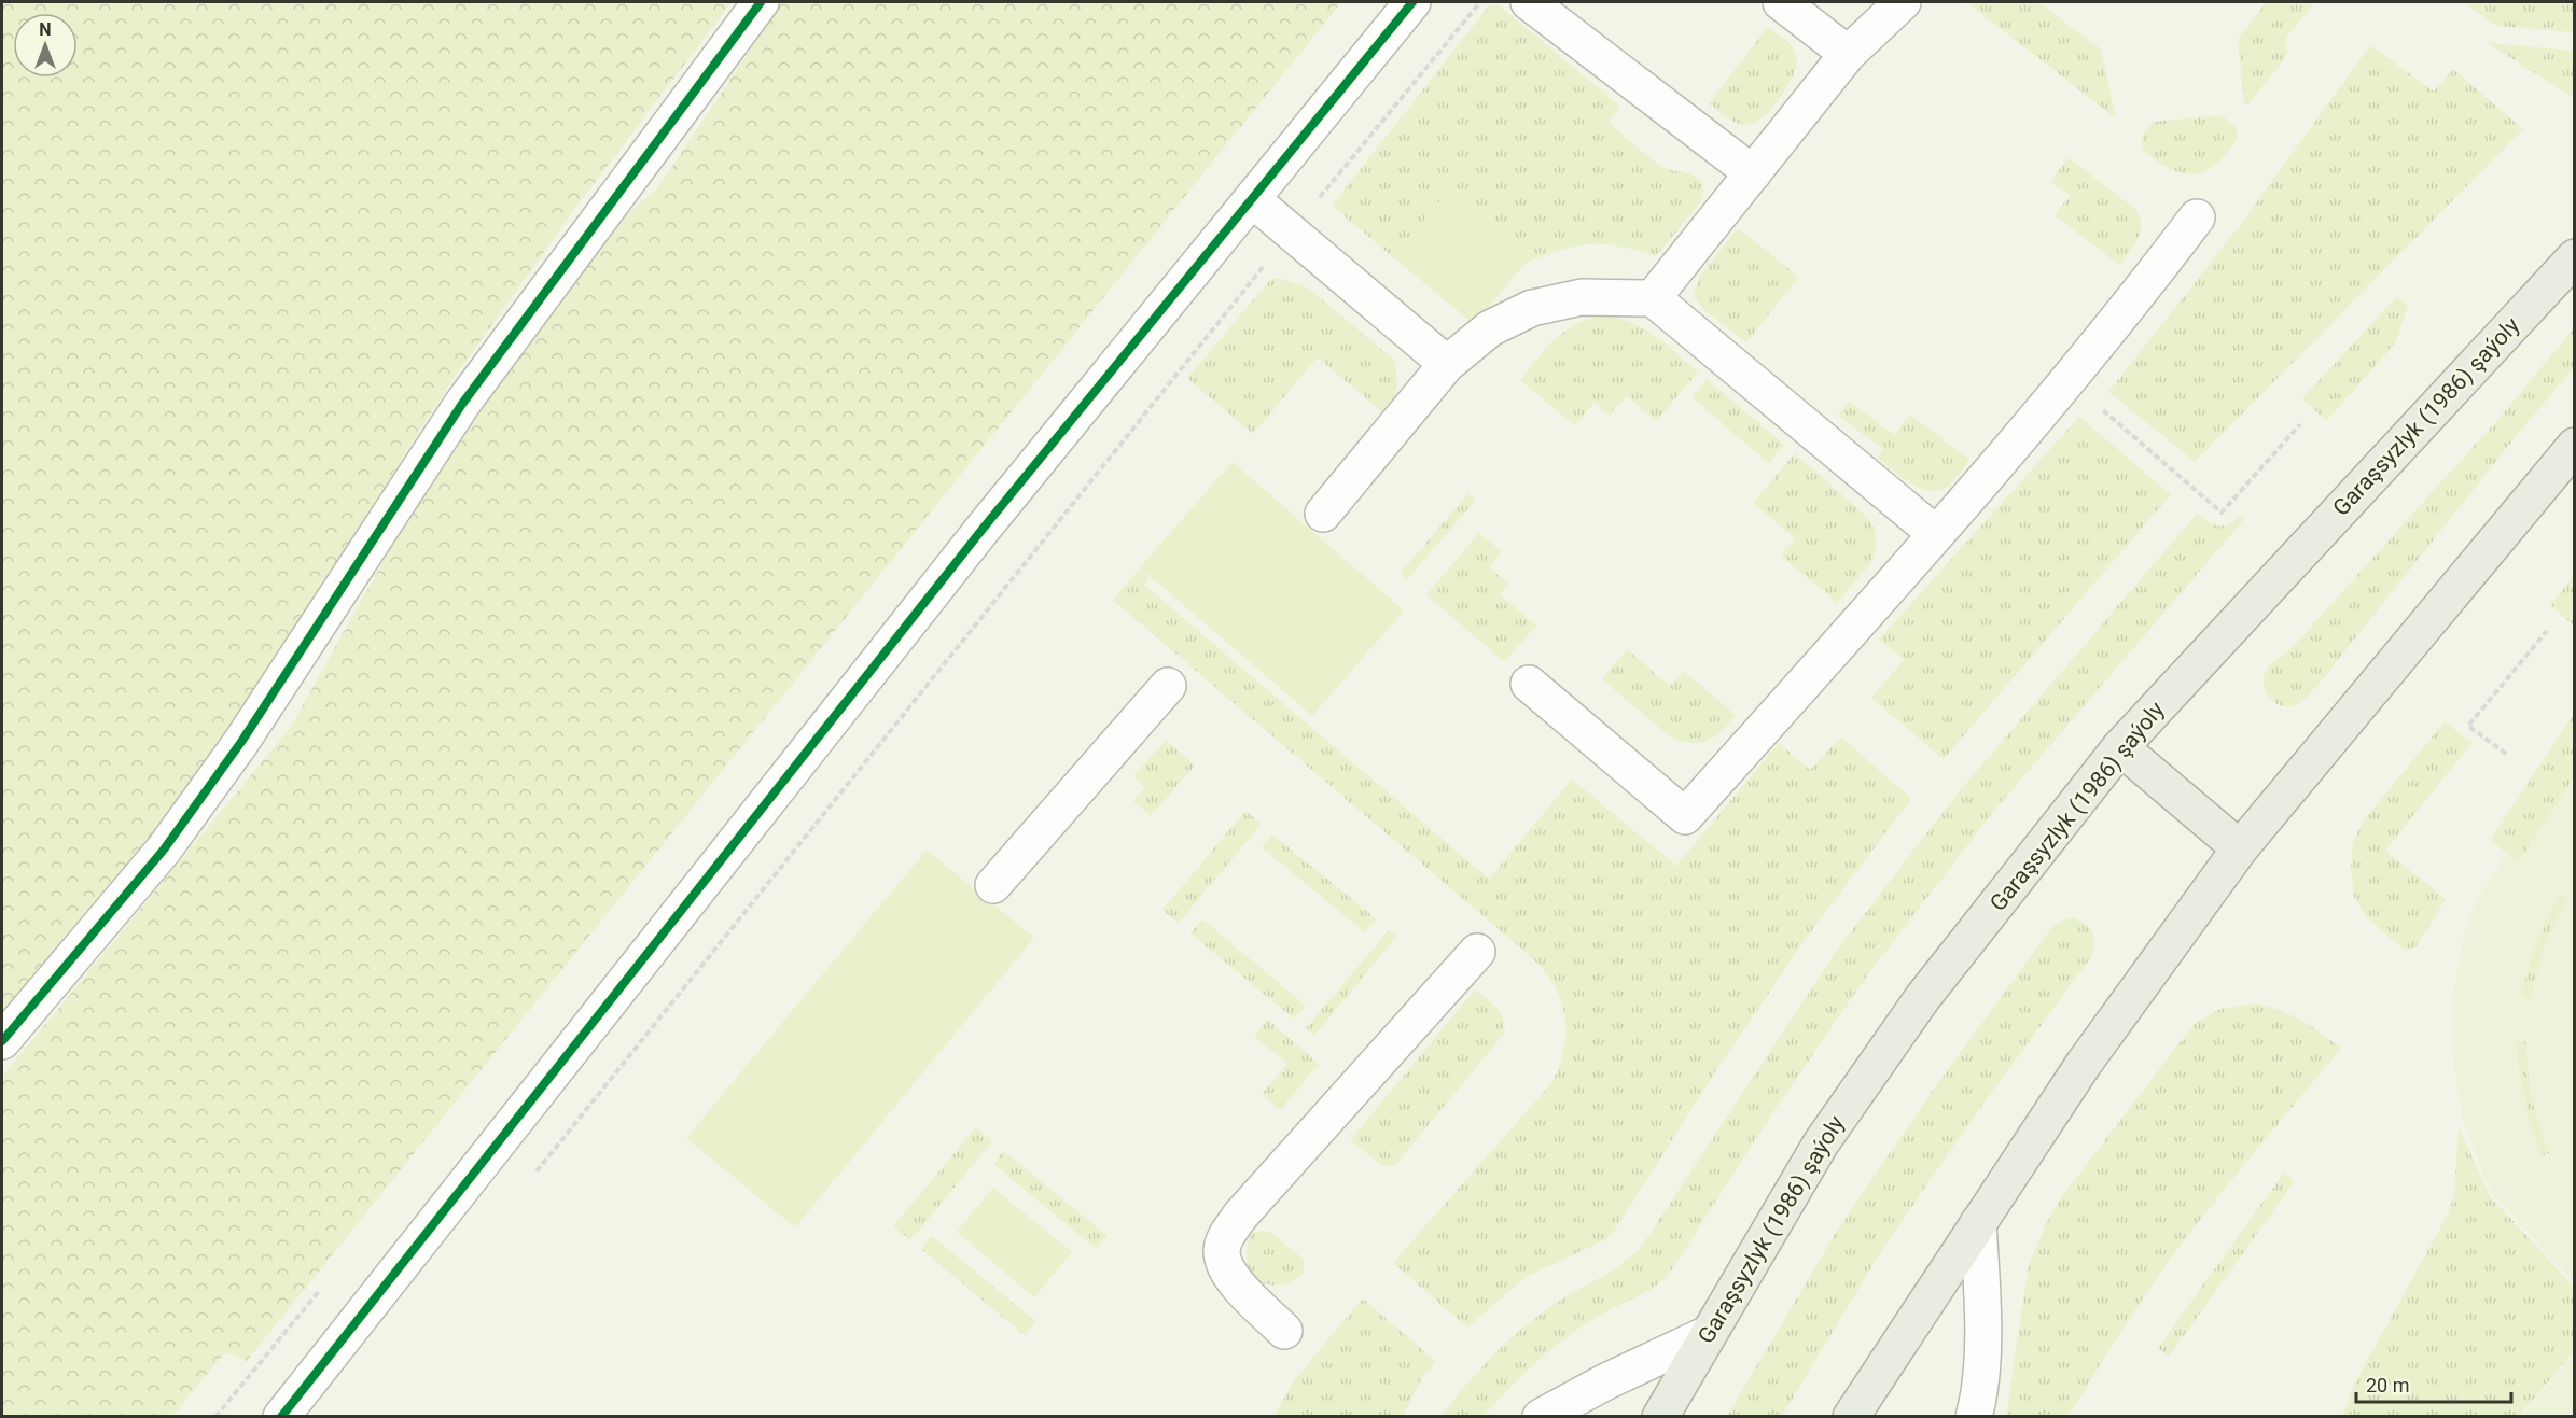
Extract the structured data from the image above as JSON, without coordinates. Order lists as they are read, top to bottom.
{
  "streets": {
    "main road": ["Garaşsyzlyk (1986) şaýoly"]
  },
  "scale_bar": "20 m",
  "north": "top"
}
